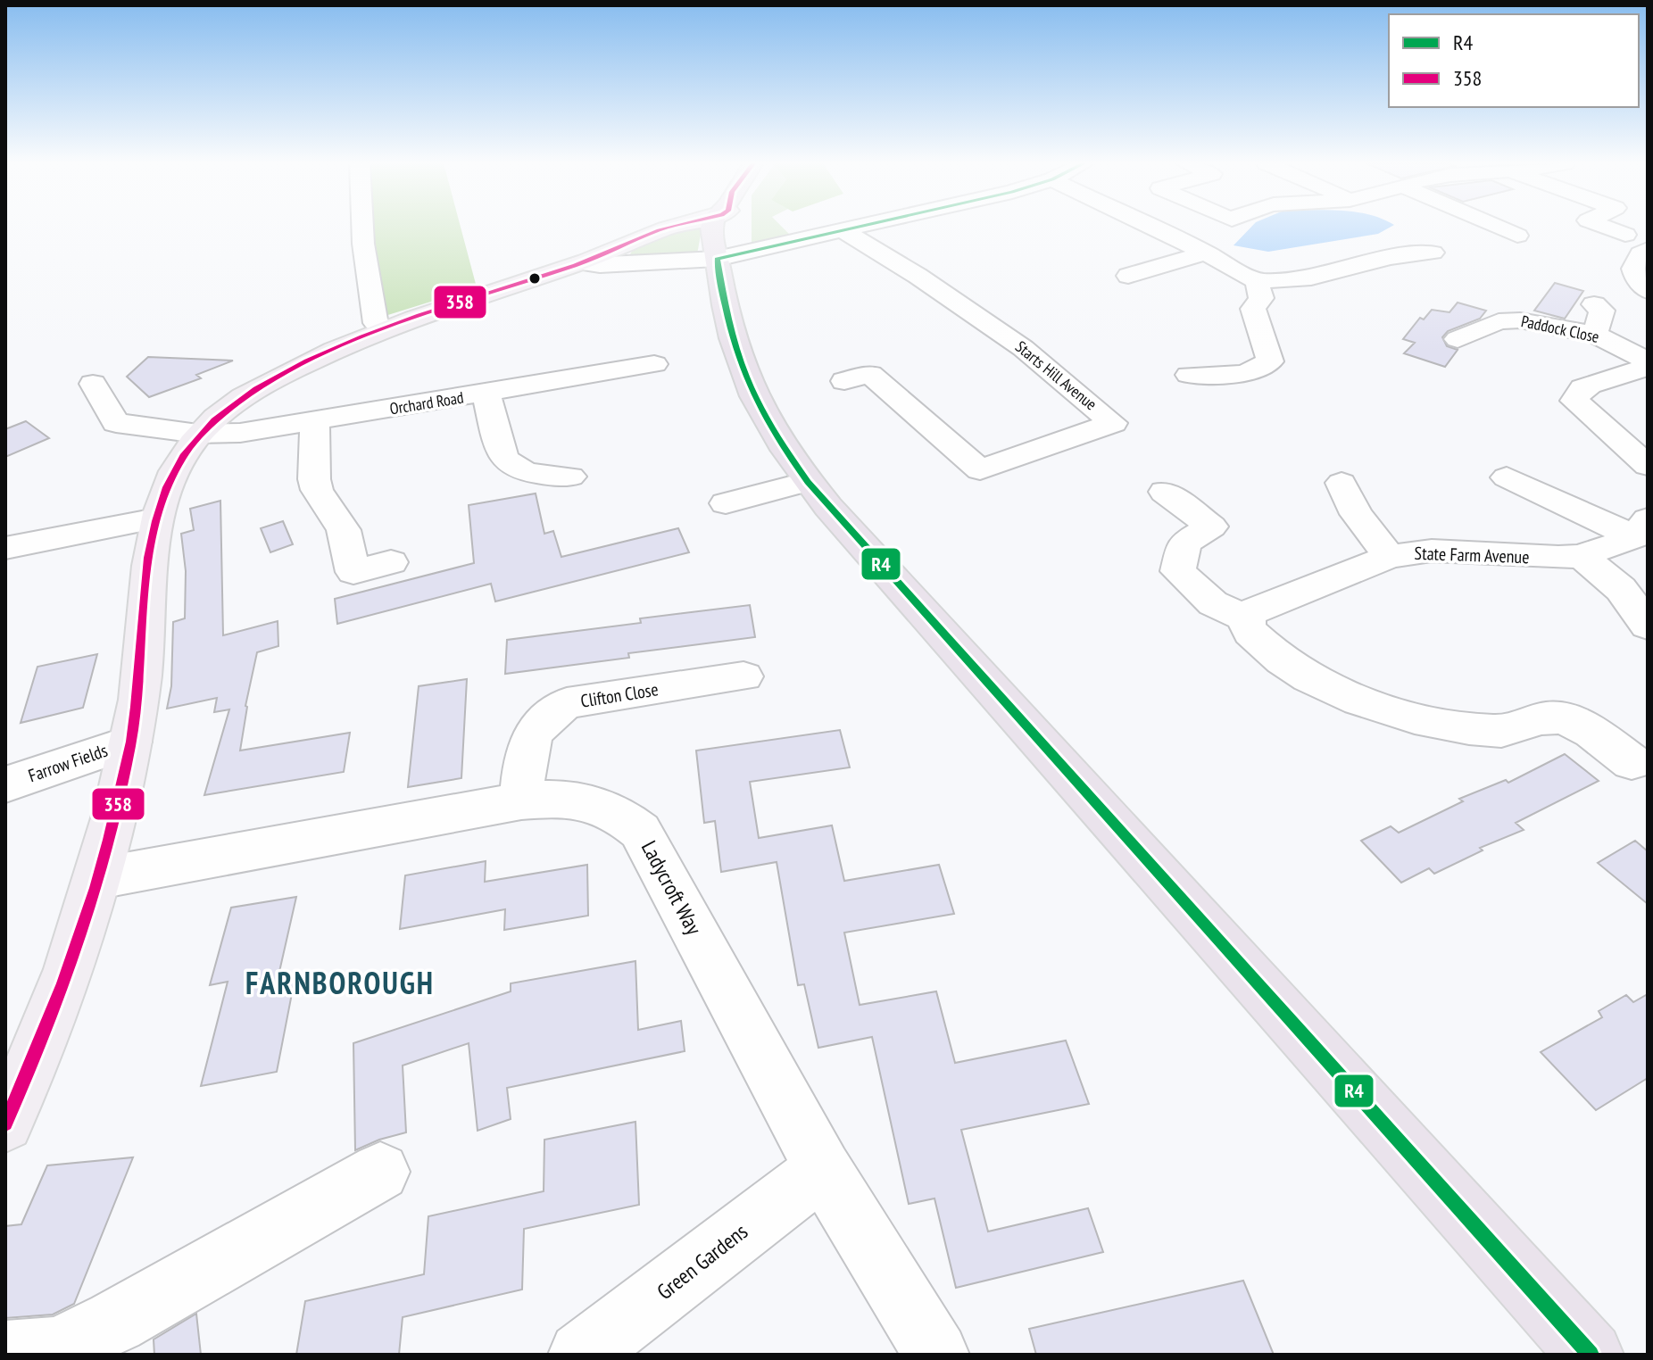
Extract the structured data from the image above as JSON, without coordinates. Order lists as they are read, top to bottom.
{
  "streets": {
    "street": [
      "Paddock Close",
      "Starts Hill Avenue",
      "Orchard Road",
      "State Farm Avenue",
      "Clifton Close",
      "Farrow Fields",
      "Ladycroft Way",
      "Green Gardens"
    ]
  },
  "crossings": [
    ["Clifton Close", "Ladycroft Way"],
    ["Ladycroft Way", "Green Gardens"]
  ],
  "districts": ["FARNBOROUGH"],
  "lines": ["transit line R4", "transit line 358"],
  "legend": ["R4", "358"]
}
